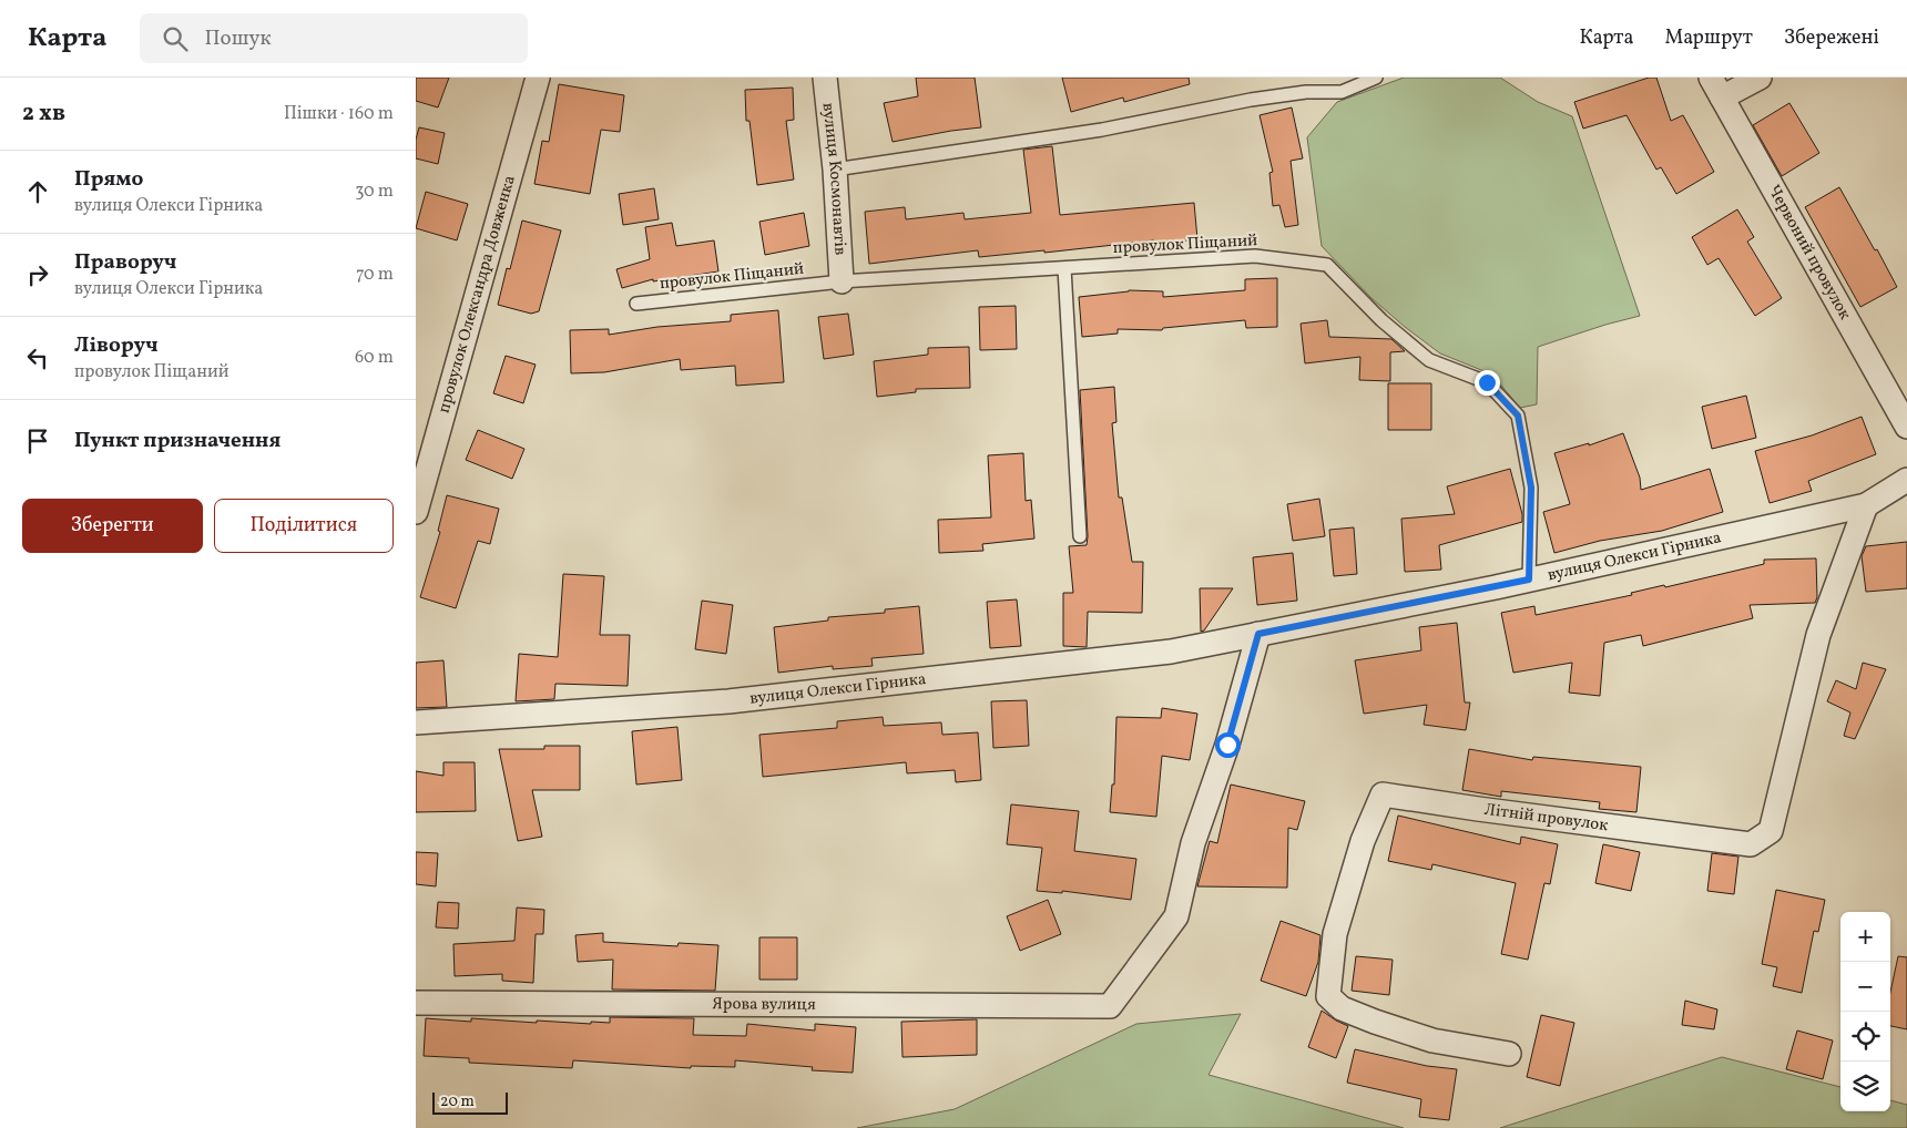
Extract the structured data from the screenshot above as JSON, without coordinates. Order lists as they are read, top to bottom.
{
  "streets": {
    "street": [
      "вулиця Космонавтів",
      "Червоний провулок",
      "провулок Олександра Довженка",
      "вулиця Олекси Гірника",
      "Літній провулок",
      "Ярова вулиця"
    ],
    "lane": ["провулок Піщаний"]
  },
  "crossings": [
    ["вулиця Космонавтів", "провулок Піщаний"],
    ["провулок Піщаний", "вулиця Олекси Гірника"],
    ["вулиця Олекси Гірника", "Літній провулок"],
    ["вулиця Олекси Гірника", "Ярова вулиця"]
  ],
  "scale_bar": "20 m",
  "page": {
    "header": "Карта",
    "search": "Пошук",
    "nav": ["Карта", "Маршрут", "Збережені"],
    "heading": ["2 хв", "Пішки · 160 m"],
    "list": [
      ["Прямо", "вулиця Олекси Гірника", "30 m"],
      ["Праворуч", "вулиця Олекси Гірника", "70 m"],
      ["Ліворуч", "провулок Піщаний", "60 m"],
      "Пункт призначення"
    ],
    "buttons": ["Зберегти", "Поділитися"],
    "map_buttons": ["+", "−"],
    "scale": "20 m"
  }
}
